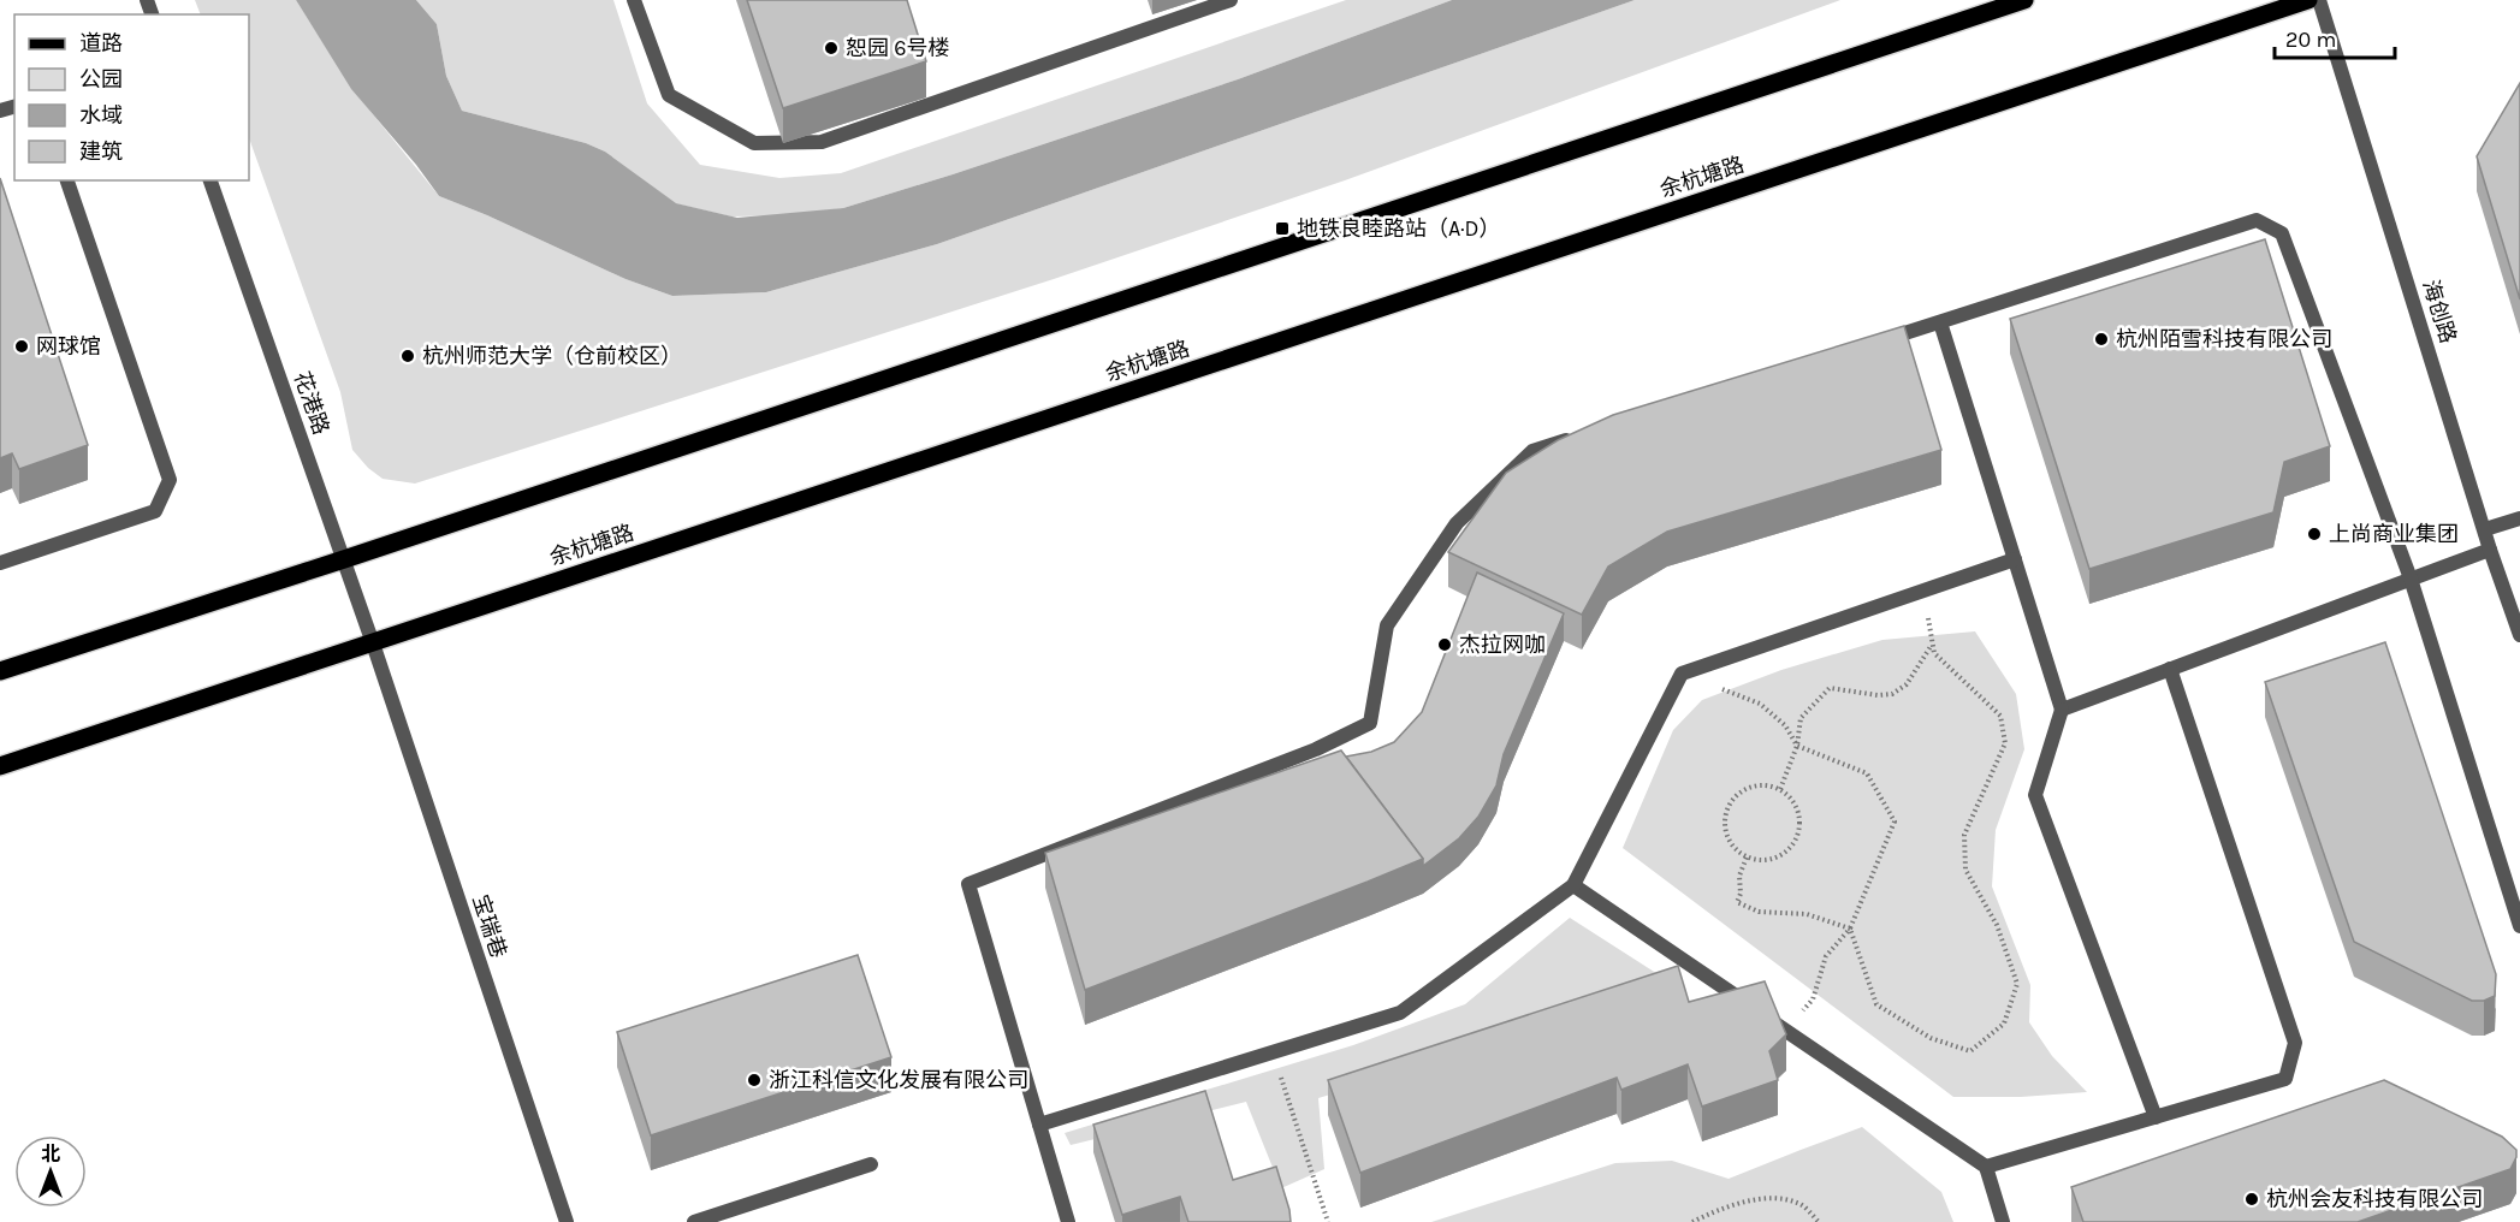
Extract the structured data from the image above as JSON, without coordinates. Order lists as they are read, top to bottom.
{
  "streets": {
    "main road": ["余杭塘路"],
    "street": ["海创路", "花港路", "宝瑞巷"]
  },
  "crossings": [
    ["余杭塘路", "花港路"],
    ["余杭塘路", "宝瑞巷"],
    ["花港路", "宝瑞巷"]
  ],
  "places": {
    "other": [
      "恕园 6号楼",
      "杭州陌雪科技有限公司",
      "网球馆",
      "杭州师范大学（仓前校区）",
      "上尚商业集团",
      "杰拉网咖",
      "浙江科信文化发展有限公司",
      "杭州会友科技有限公司"
    ],
    "transit": ["地铁良睦路站（A·D）"]
  },
  "legend": [
    "道路",
    "公园",
    "水域",
    "建筑"
  ],
  "scale_bar": "20 m",
  "north": "top"
}
